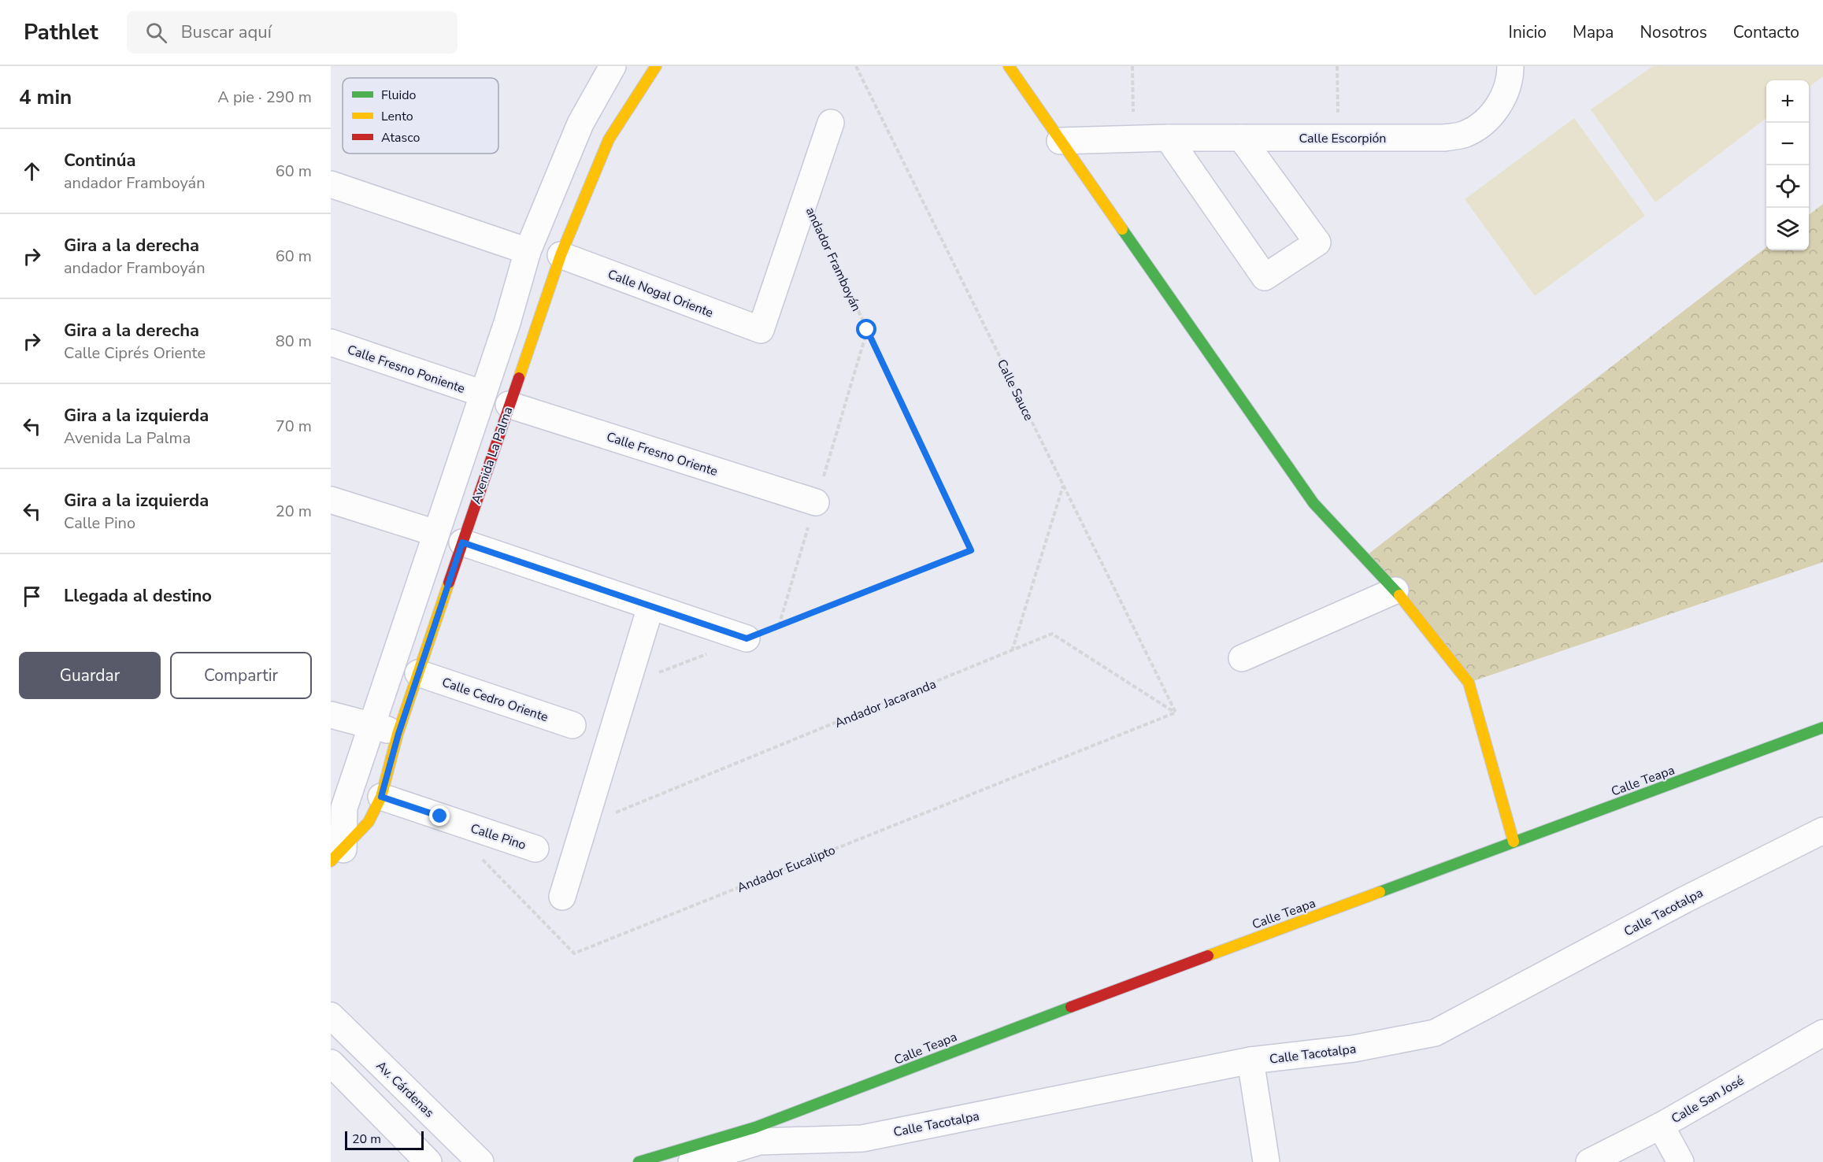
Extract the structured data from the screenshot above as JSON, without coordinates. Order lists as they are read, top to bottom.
{
  "streets": {
    "street": [
      "Calle Escorpión",
      "Calle Nogal Oriente",
      "Calle Fresno Poniente",
      "Calle Fresno Oriente",
      "Avenida La Palma",
      "Calle Cedro Oriente",
      "Calle Teapa",
      "Calle Pino",
      "Calle Tacotalpa",
      "Av. Cárdenas",
      "Calle San José"
    ],
    "path": [
      "andador Framboyán",
      "Calle Sauce",
      "Andador Jacaranda",
      "Andador Eucalipto"
    ]
  },
  "crossings": [
    ["andador Framboyán", "Calle Nogal Oriente"],
    ["Calle Nogal Oriente", "Avenida La Palma"],
    ["Calle Fresno Poniente", "Avenida La Palma"],
    ["Calle Sauce", "Andador Jacaranda"],
    ["Calle Sauce", "Andador Eucalipto"],
    ["Calle Fresno Oriente", "Avenida La Palma"],
    ["Avenida La Palma", "Calle Cedro Oriente"],
    ["Avenida La Palma", "Calle Pino"],
    ["Andador Jacaranda", "Andador Eucalipto"],
    ["Calle Teapa", "Calle Tacotalpa"]
  ],
  "legend": ["Fluido", "Lento", "Atasco"],
  "scale_bar": "20 m",
  "page": {
    "header": "Pathlet",
    "search": "Buscar aquí",
    "nav": [
      "Inicio",
      "Mapa",
      "Nosotros",
      "Contacto"
    ],
    "heading": ["4 min", "A pie · 290 m"],
    "map_buttons": ["+", "−"],
    "list": [
      ["Continúa", "andador Framboyán", "60 m"],
      ["Gira a la derecha", "andador Framboyán", "60 m"],
      ["Gira a la derecha", "Calle Ciprés Oriente", "80 m"],
      ["Gira a la izquierda", "Avenida La Palma", "70 m"],
      ["Gira a la izquierda", "Calle Pino", "20 m"],
      "Llegada al destino"
    ],
    "buttons": ["Guardar", "Compartir"],
    "scale": "20 m"
  }
}
